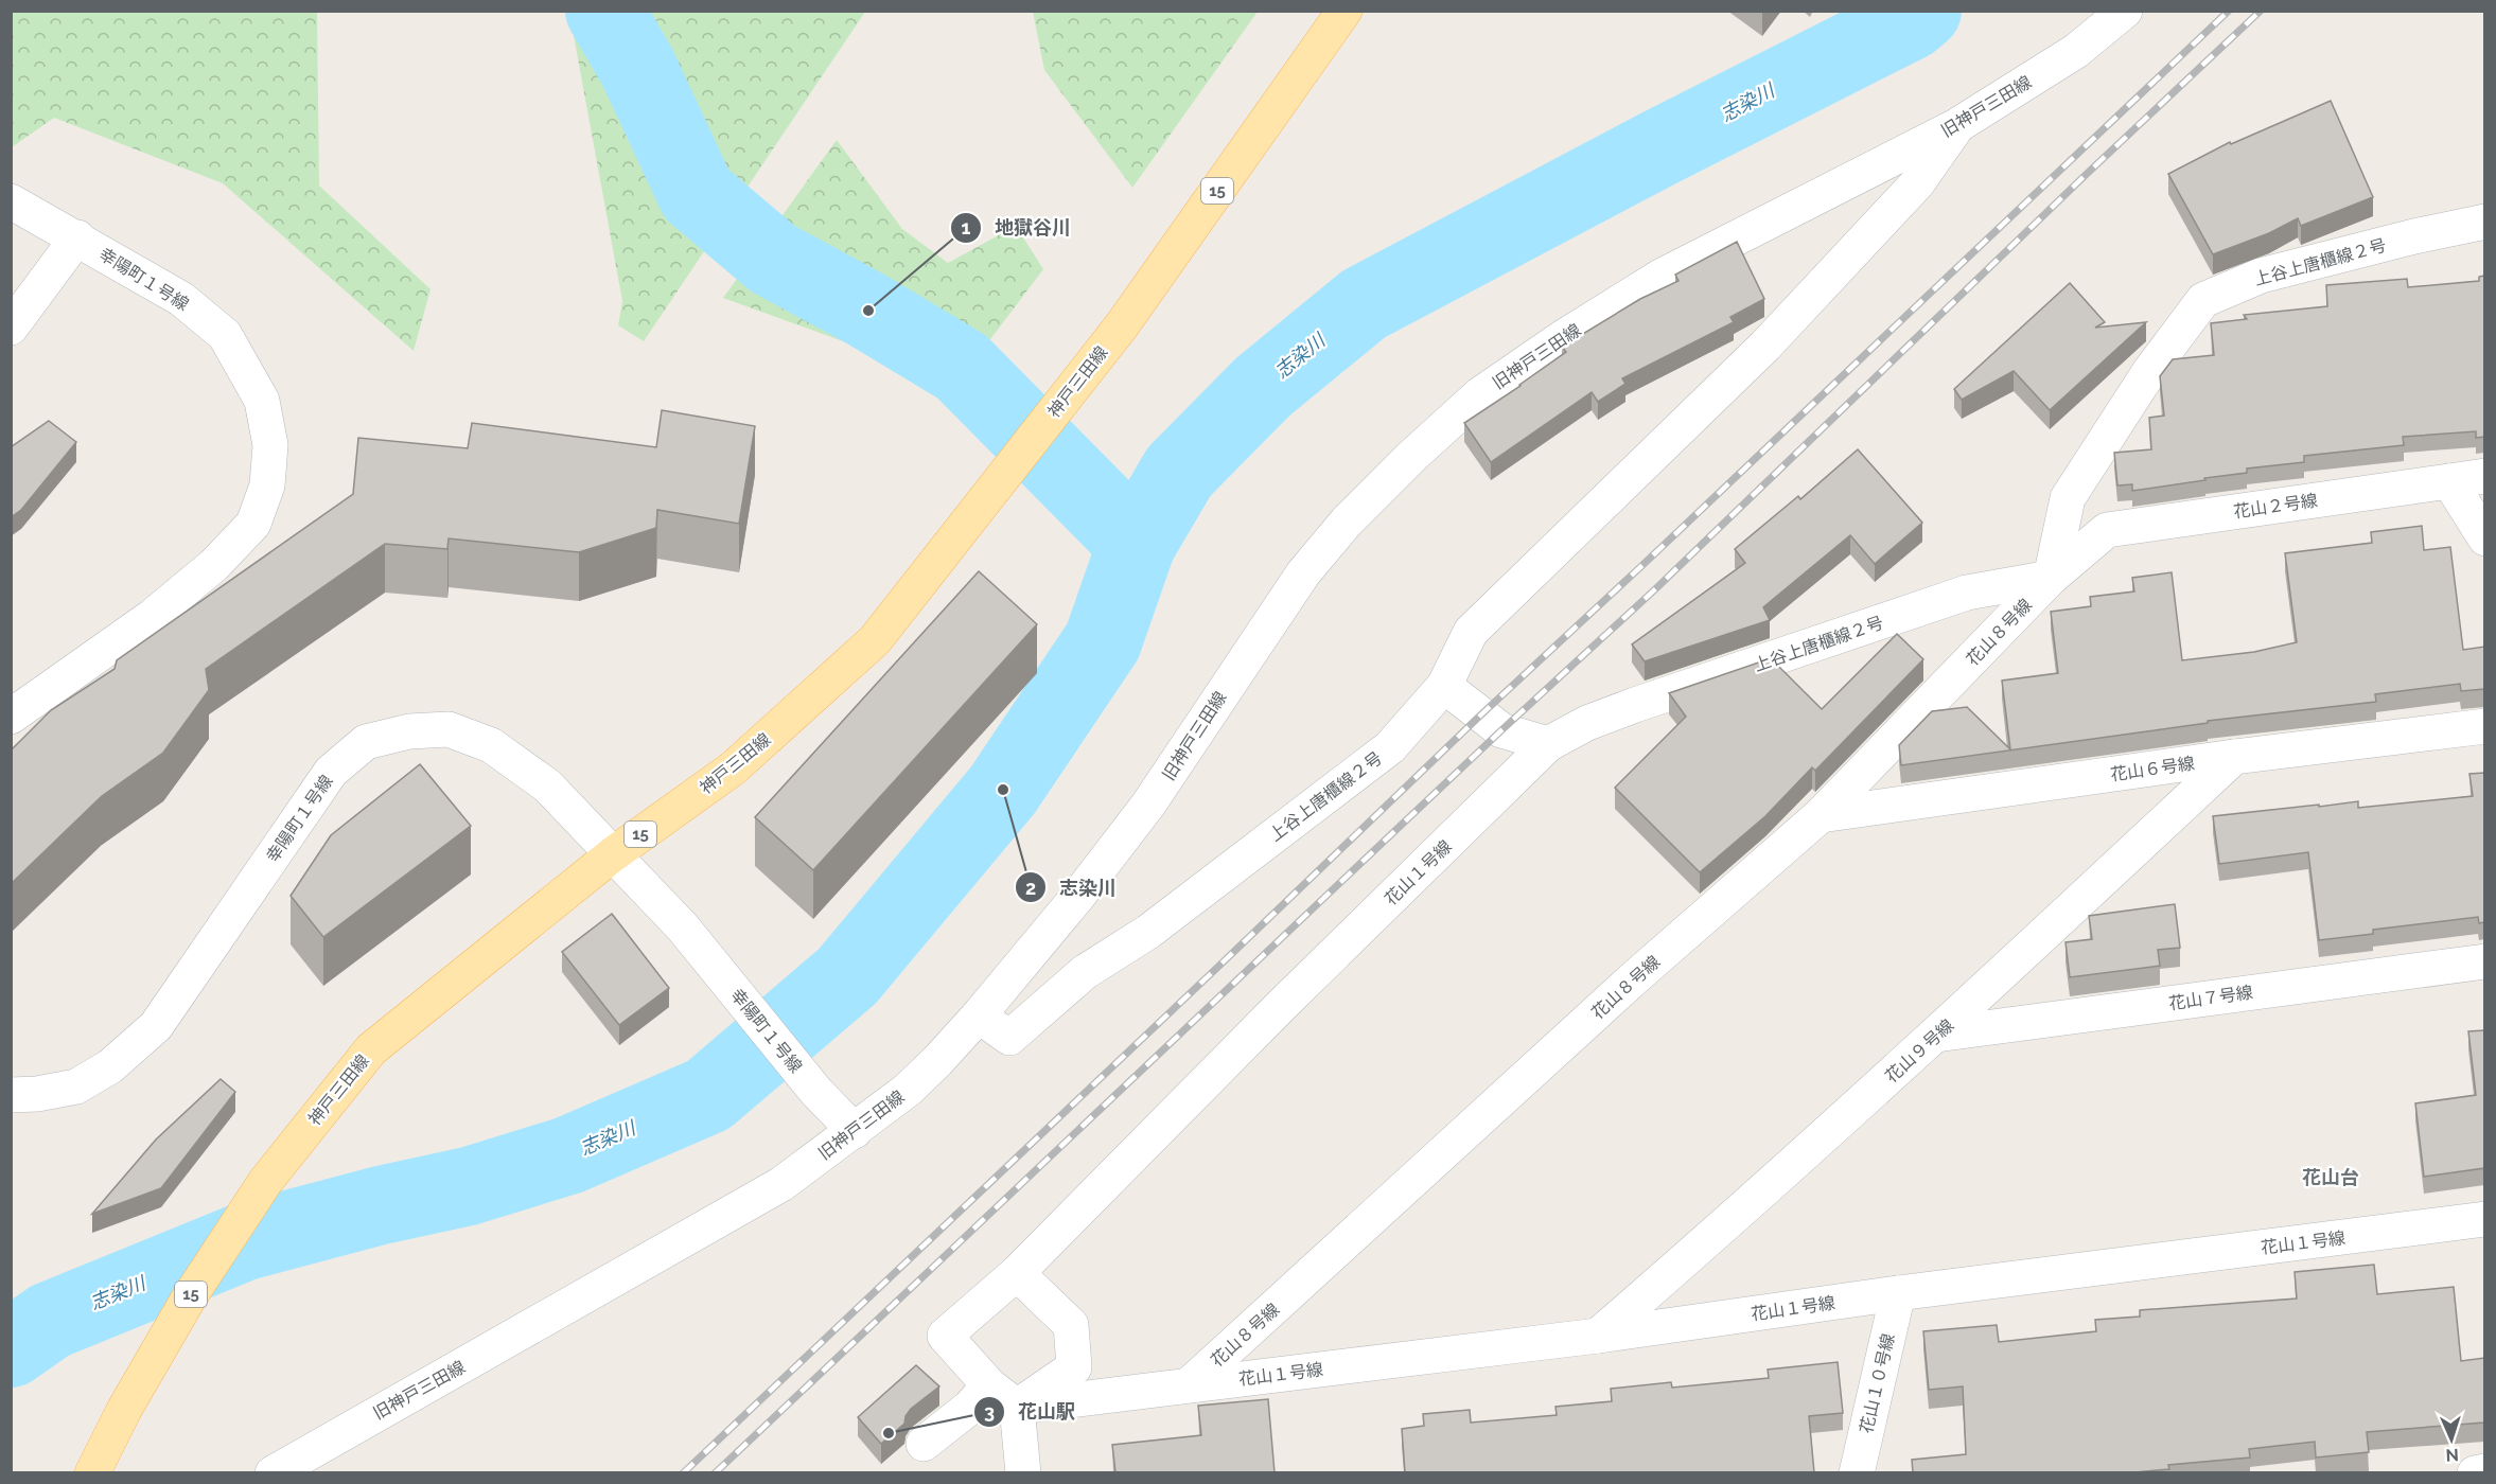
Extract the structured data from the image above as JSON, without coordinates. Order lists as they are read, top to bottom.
{
  "streets": {
    "main road": ["15", "神戸三田線"],
    "street": [
      "旧神戸三田線",
      "上谷上唐櫃線２号",
      "幸陽町１号線",
      "花山２号線",
      "花山８号線",
      "花山６号線",
      "花山１号線",
      "花山７号線",
      "花山９号線",
      "花山１０号線"
    ]
  },
  "crossings": [
    ["旧神戸三田線", "上谷上唐櫃線２号"],
    ["旧神戸三田線", "幸陽町１号線"],
    ["上谷上唐櫃線２号", "花山２号線"],
    ["上谷上唐櫃線２号", "花山８号線"],
    ["上谷上唐櫃線２号", "花山１号線"],
    ["幸陽町１号線", "神戸三田線"],
    ["花山２号線", "花山８号線"],
    ["花山８号線", "花山６号線"],
    ["花山８号線", "花山１号線"],
    ["花山６号線", "花山９号線"],
    ["花山１号線", "花山９号線"],
    ["花山１号線", "花山１０号線"],
    ["花山７号線", "花山９号線"]
  ],
  "districts": ["花山台"],
  "water": ["志染川"],
  "places": ["地獄谷川", "志染川", "花山駅"],
  "north": "bottom"
}
